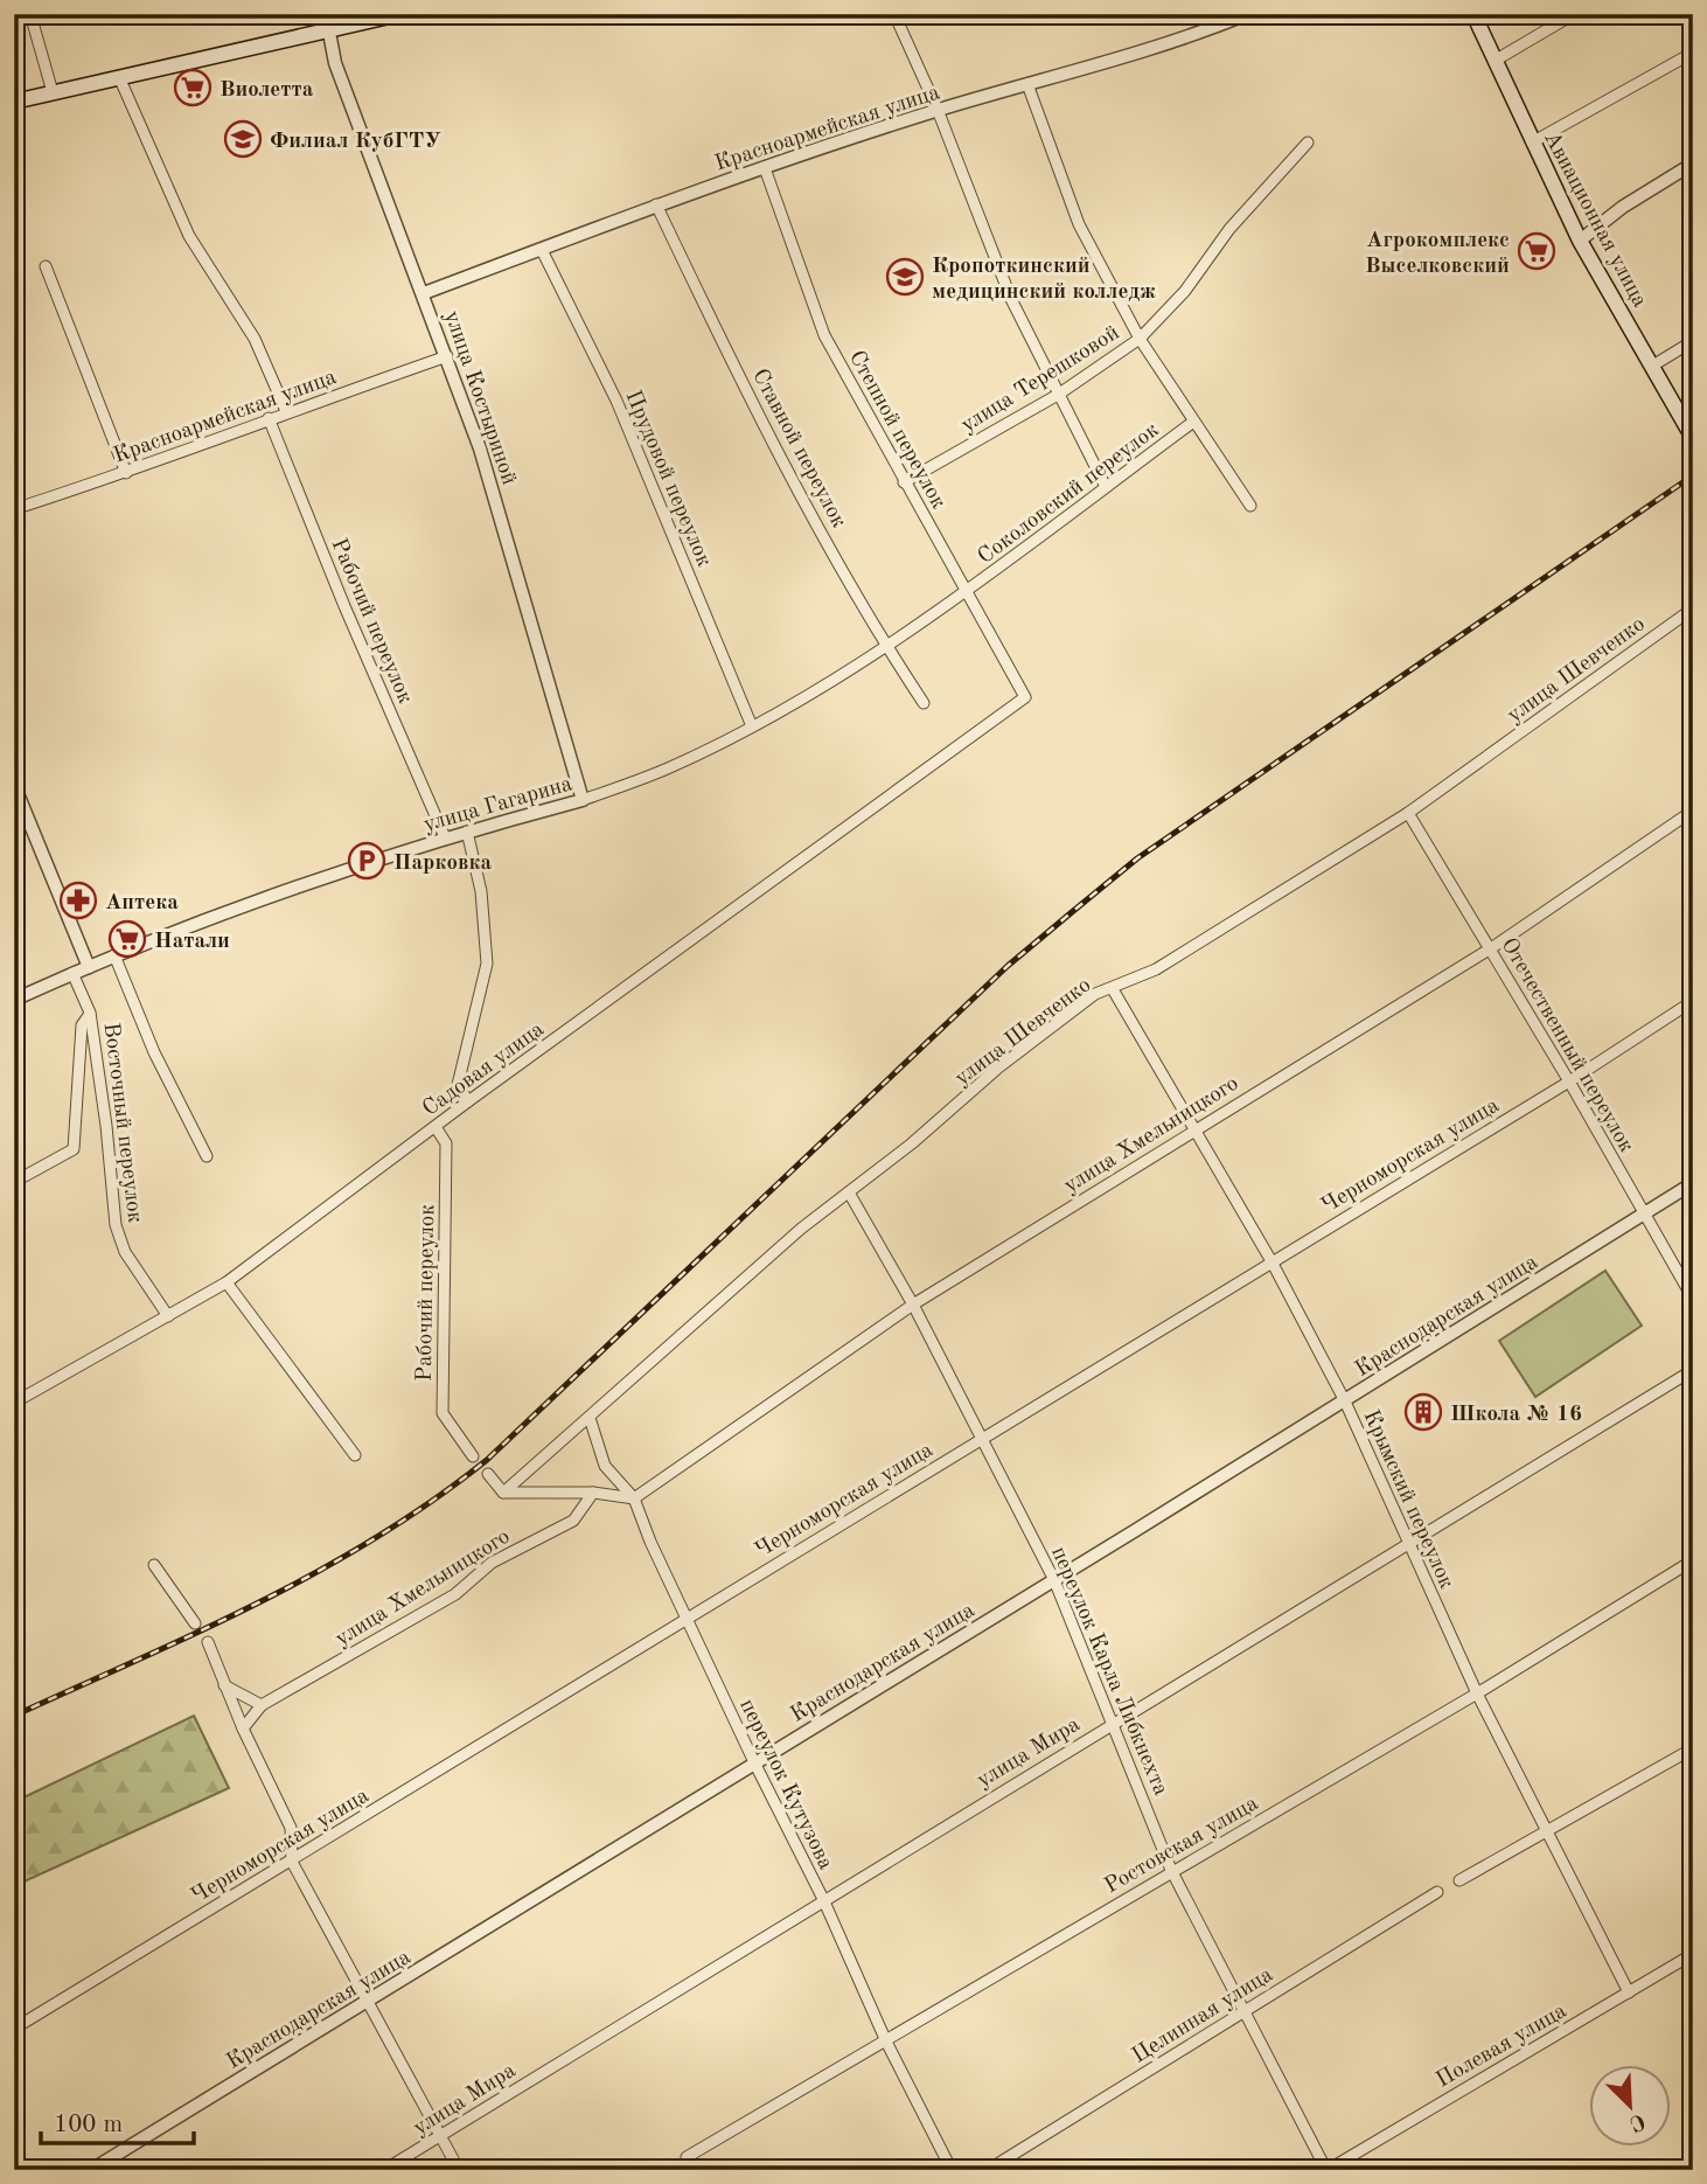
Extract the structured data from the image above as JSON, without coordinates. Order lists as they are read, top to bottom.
{
  "streets": {
    "main road": ["Авиационная улица"],
    "street": [
      "Красноармейская улица",
      "улица Терешковой",
      "улица Костыриной",
      "Степной переулок",
      "Ставной переулок",
      "Прудовой переулок",
      "Соколовский переулок",
      "Рабочий переулок",
      "улица Шевченко",
      "улица Гагарина",
      "Отечественный переулок",
      "Садовая улица",
      "Восточный переулок",
      "улица Хмельницкого",
      "Черноморская улица",
      "Краснодарская улица",
      "Крымский переулок",
      "переулок Карла Либкнехта",
      "улица Мира",
      "переулок Кутузова",
      "Ростовская улица",
      "Целинная улица",
      "Полевая улица"
    ]
  },
  "crossings": [
    ["Красноармейская улица", "улица Костыриной"],
    ["Красноармейская улица", "Степной переулок"],
    ["Красноармейская улица", "Ставной переулок"],
    ["Красноармейская улица", "Прудовой переулок"],
    ["Красноармейская улица", "Рабочий переулок"],
    ["улица Терешковой", "Степной переулок"],
    ["улица Костыриной", "улица Гагарина"],
    ["Степной переулок", "Соколовский переулок"],
    ["Степной переулок", "улица Гагарина"],
    ["Степной переулок", "Садовая улица"],
    ["Ставной переулок", "улица Гагарина"],
    ["Прудовой переулок", "улица Гагарина"],
    ["Соколовский переулок", "улица Гагарина"],
    ["Рабочий переулок", "улица Гагарина"],
    ["Рабочий переулок", "Садовая улица"],
    ["улица Шевченко", "Отечественный переулок"],
    ["улица Шевченко", "Крымский переулок"],
    ["улица Шевченко", "переулок Карла Либкнехта"],
    ["улица Шевченко", "переулок Кутузова"],
    ["улица Гагарина", "Восточный переулок"],
    ["Отечественный переулок", "улица Хмельницкого"],
    ["Отечественный переулок", "Черноморская улица"],
    ["Отечественный переулок", "Краснодарская улица"],
    ["Садовая улица", "Восточный переулок"],
    ["улица Хмельницкого", "Крымский переулок"],
    ["улица Хмельницкого", "переулок Карла Либкнехта"],
    ["улица Хмельницкого", "переулок Кутузова"],
    ["Черноморская улица", "Крымский переулок"],
    ["Черноморская улица", "переулок Карла Либкнехта"],
    ["Черноморская улица", "переулок Кутузова"],
    ["Краснодарская улица", "Крымский переулок"],
    ["Краснодарская улица", "переулок Карла Либкнехта"],
    ["Краснодарская улица", "переулок Кутузова"],
    ["Крымский переулок", "улица Мира"],
    ["Крымский переулок", "Ростовская улица"],
    ["Крымский переулок", "Полевая улица"],
    ["переулок Карла Либкнехта", "улица Мира"],
    ["переулок Карла Либкнехта", "Ростовская улица"],
    ["переулок Карла Либкнехта", "Целинная улица"],
    ["переулок Карла Либкнехта", "Полевая улица"],
    ["улица Мира", "переулок Кутузова"],
    ["переулок Кутузова", "Ростовская улица"]
  ],
  "places": {
    "supermarket": ["Виолетта", "Агрокомплекс Выселковский", "Натали"],
    "school or university": ["Филиал КубГТУ", "Кропоткинский медицинский колледж"],
    "parking": ["Парковка"],
    "pharmacy": ["Аптека"],
    "building": ["Школа № 16"]
  },
  "scale_bar": "100 m",
  "north": "bottom right"
}
